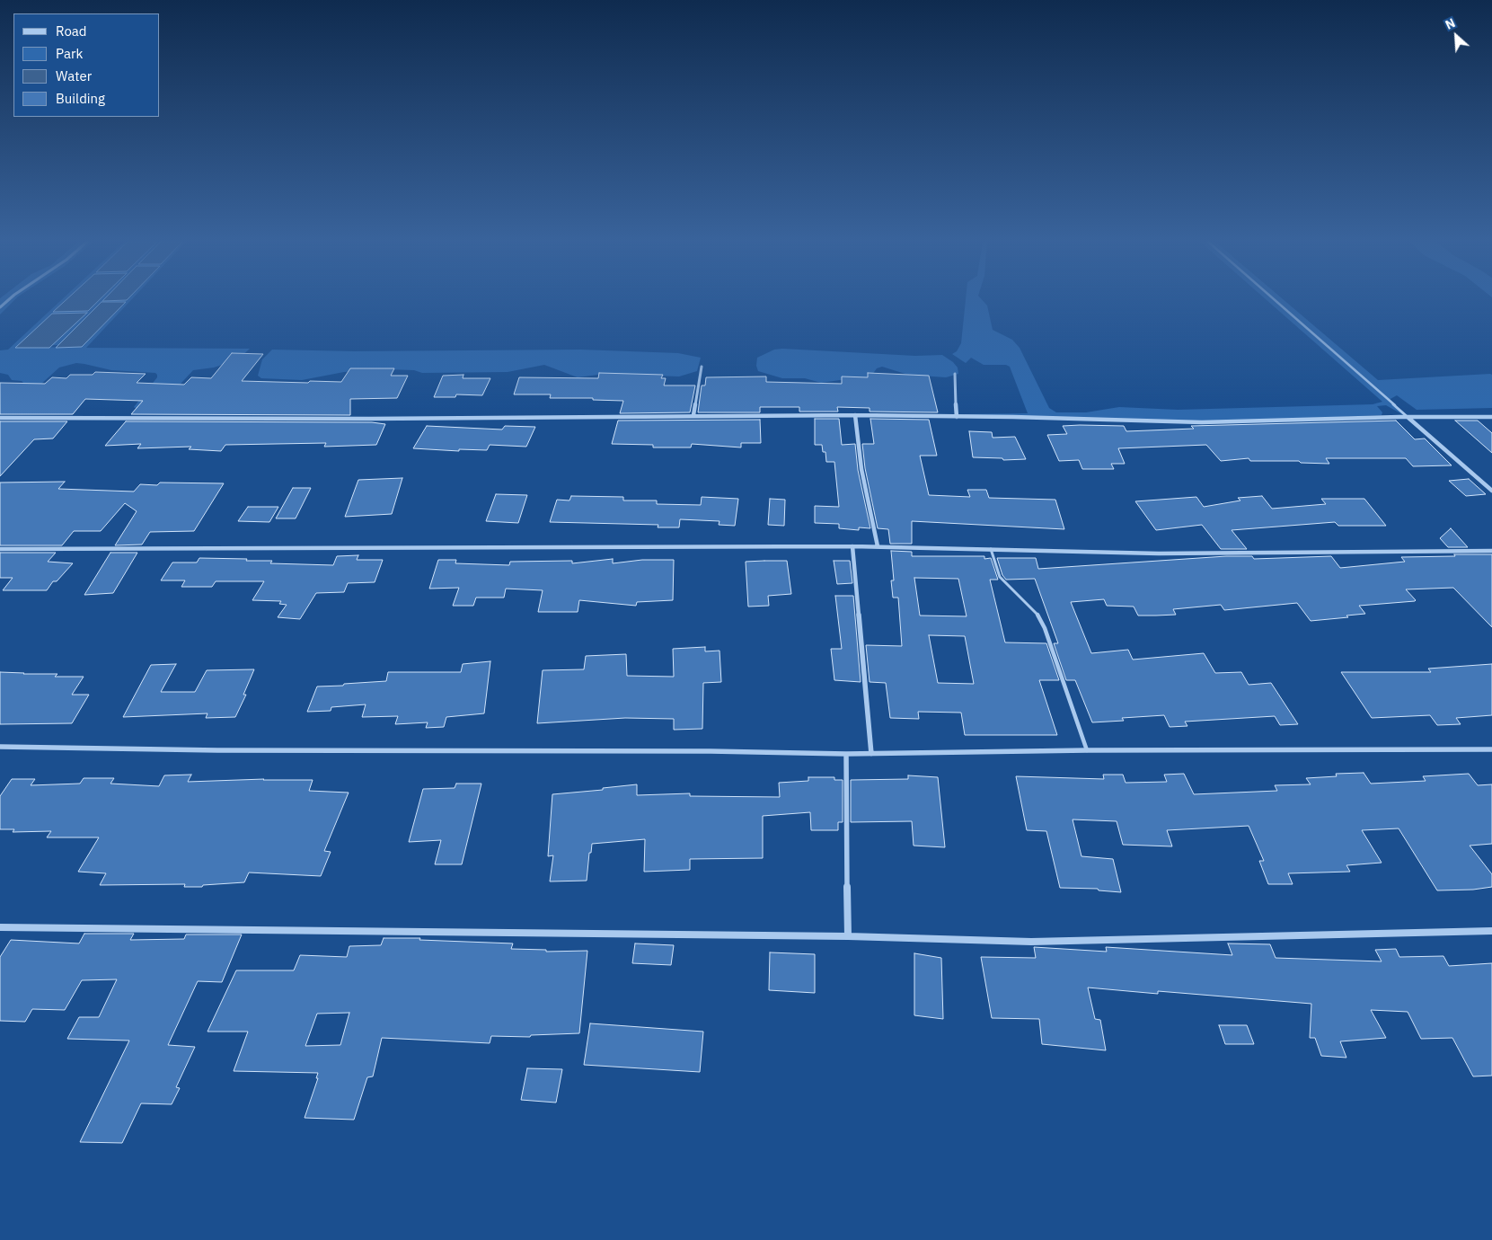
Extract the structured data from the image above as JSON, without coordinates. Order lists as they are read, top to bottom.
{
  "legend": [
    "Road",
    "Park",
    "Water",
    "Building"
  ],
  "north": "top left"
}
